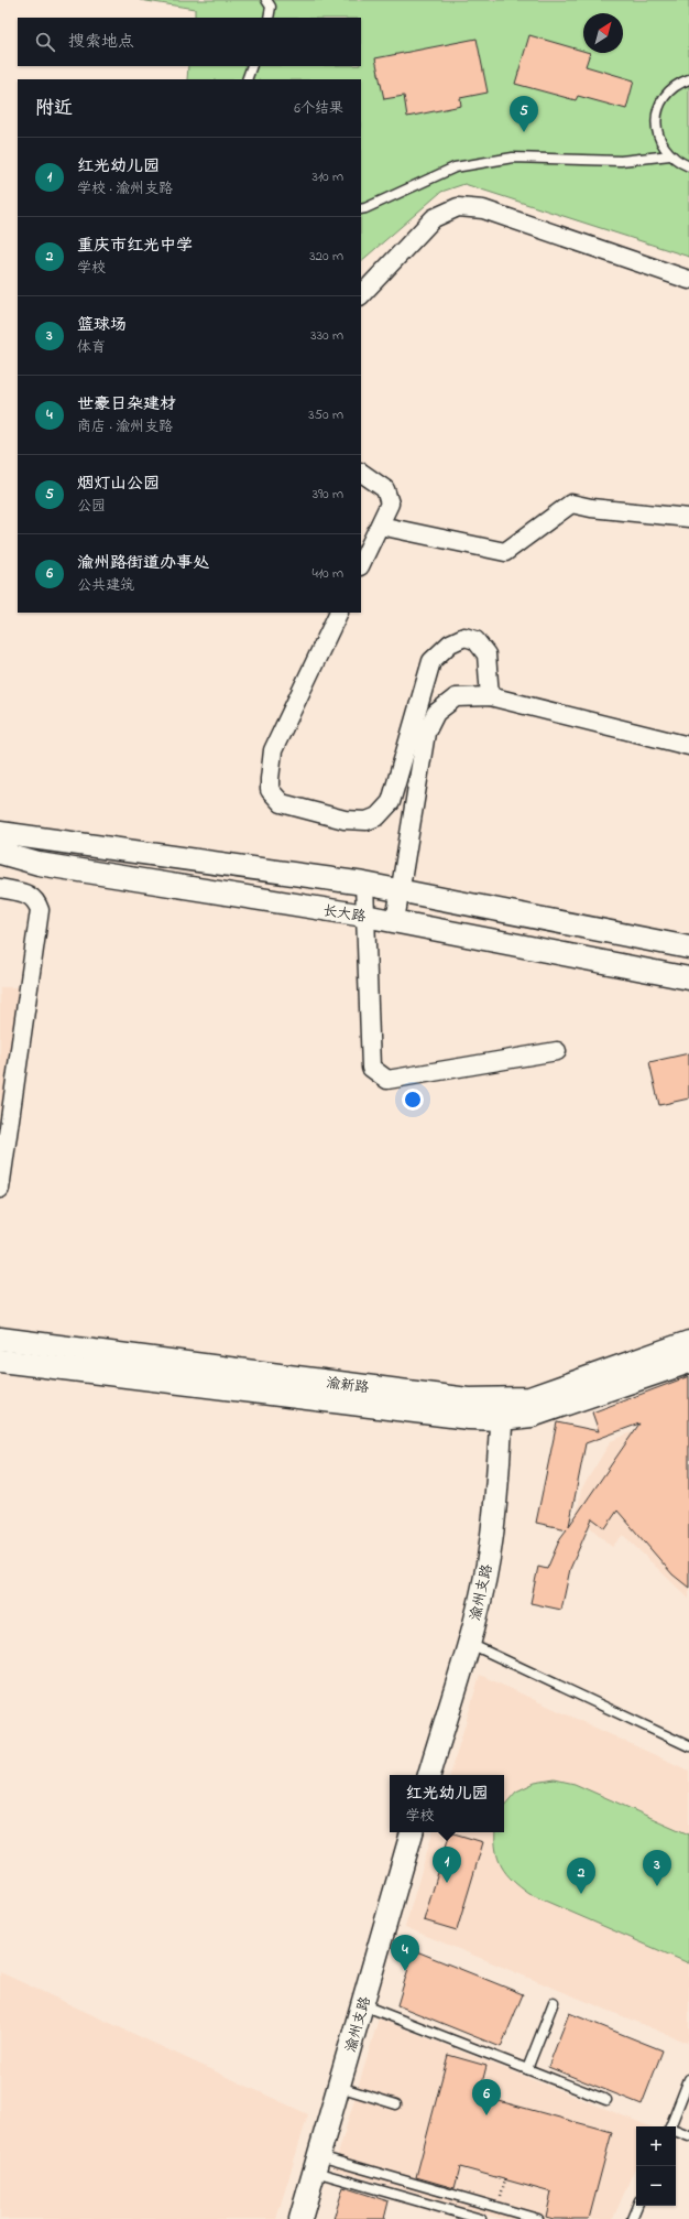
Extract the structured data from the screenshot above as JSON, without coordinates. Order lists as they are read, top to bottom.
{
  "streets": {
    "street": ["长大路", "渝新路", "渝州支路"]
  },
  "crossings": [
    ["渝新路", "渝州支路"]
  ],
  "north": "top right",
  "page": {
    "search": "搜索地点",
    "heading": ["附近", "6个结果"],
    "pins": [
      "5",
      "1",
      "3",
      "2",
      "4",
      "6"
    ],
    "list": [
      {
        "mark": "1",
        "name": "红光幼儿园",
        "note": "学校 · 渝州支路",
        "value": "310 m"
      },
      {
        "mark": "2",
        "name": "重庆市红光中学",
        "note": "学校",
        "value": "320 m"
      },
      {
        "mark": "3",
        "name": "篮球场",
        "note": "体育",
        "value": "330 m"
      },
      {
        "mark": "4",
        "name": "世豪日杂建材",
        "note": "商店 · 渝州支路",
        "value": "350 m"
      },
      {
        "mark": "5",
        "name": "烟灯山公园",
        "note": "公园",
        "value": "390 m"
      },
      {
        "mark": "6",
        "name": "渝州路街道办事处",
        "note": "公共建筑",
        "value": "410 m"
      }
    ],
    "popup": ["红光幼儿园", "学校"],
    "map_buttons": ["+", "−"]
  }
}
